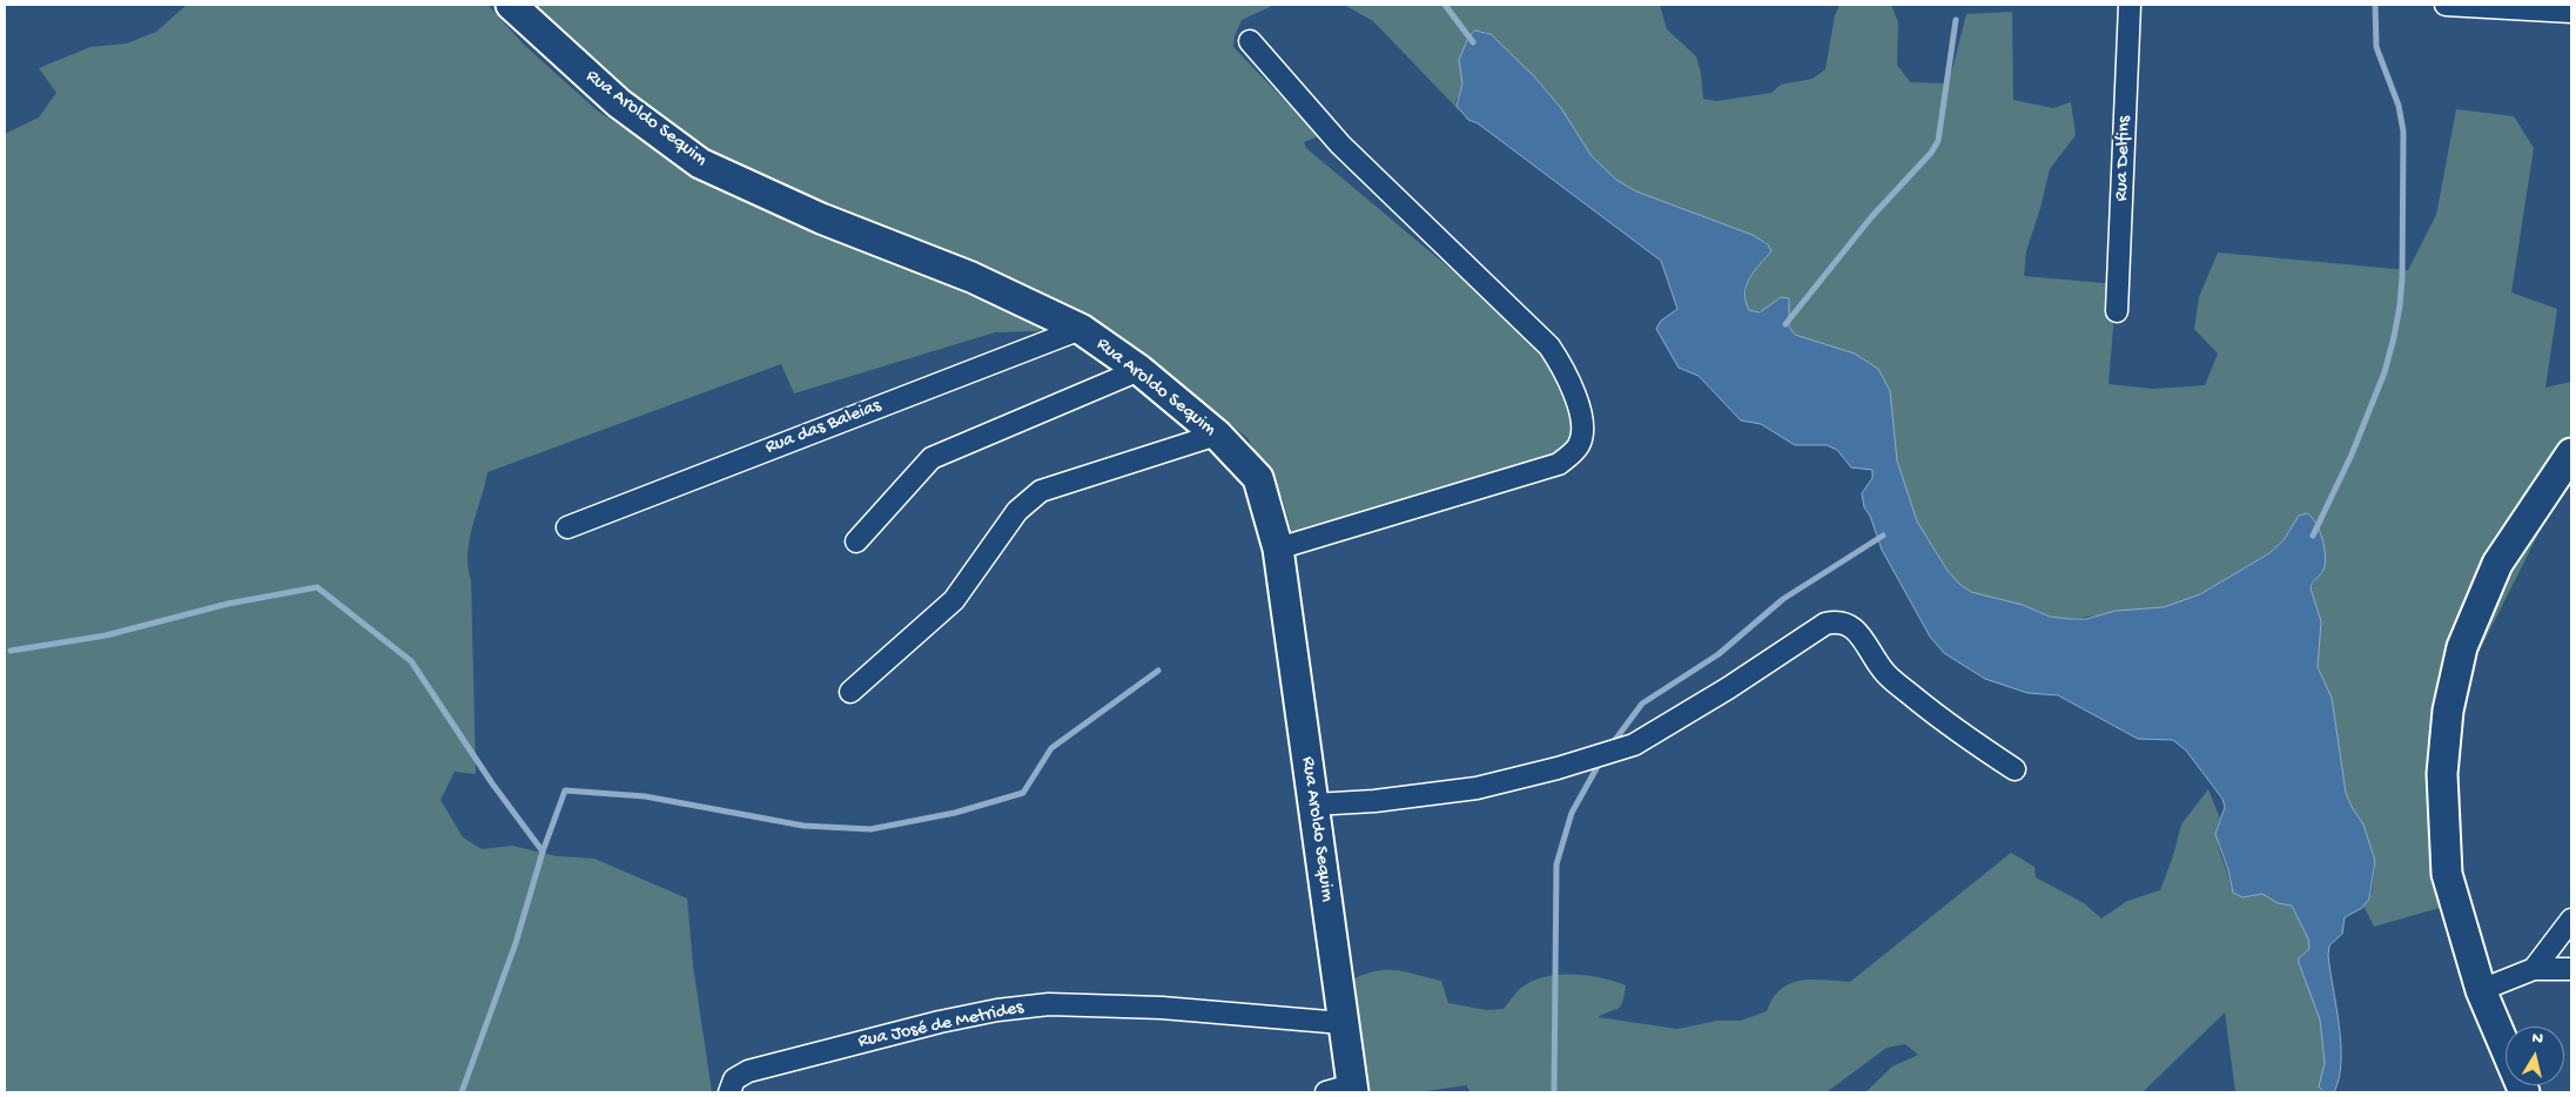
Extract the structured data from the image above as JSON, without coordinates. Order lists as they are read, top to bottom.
{
  "streets": {
    "street": [
      "Rua Aroldo Sequim",
      "Rua Delfins",
      "Rua das Baleias",
      "Rua José de Metrides"
    ]
  },
  "crossings": [
    ["Rua Aroldo Sequim", "Rua das Baleias"],
    ["Rua Aroldo Sequim", "Rua José de Metrides"]
  ],
  "north": "top"
}
